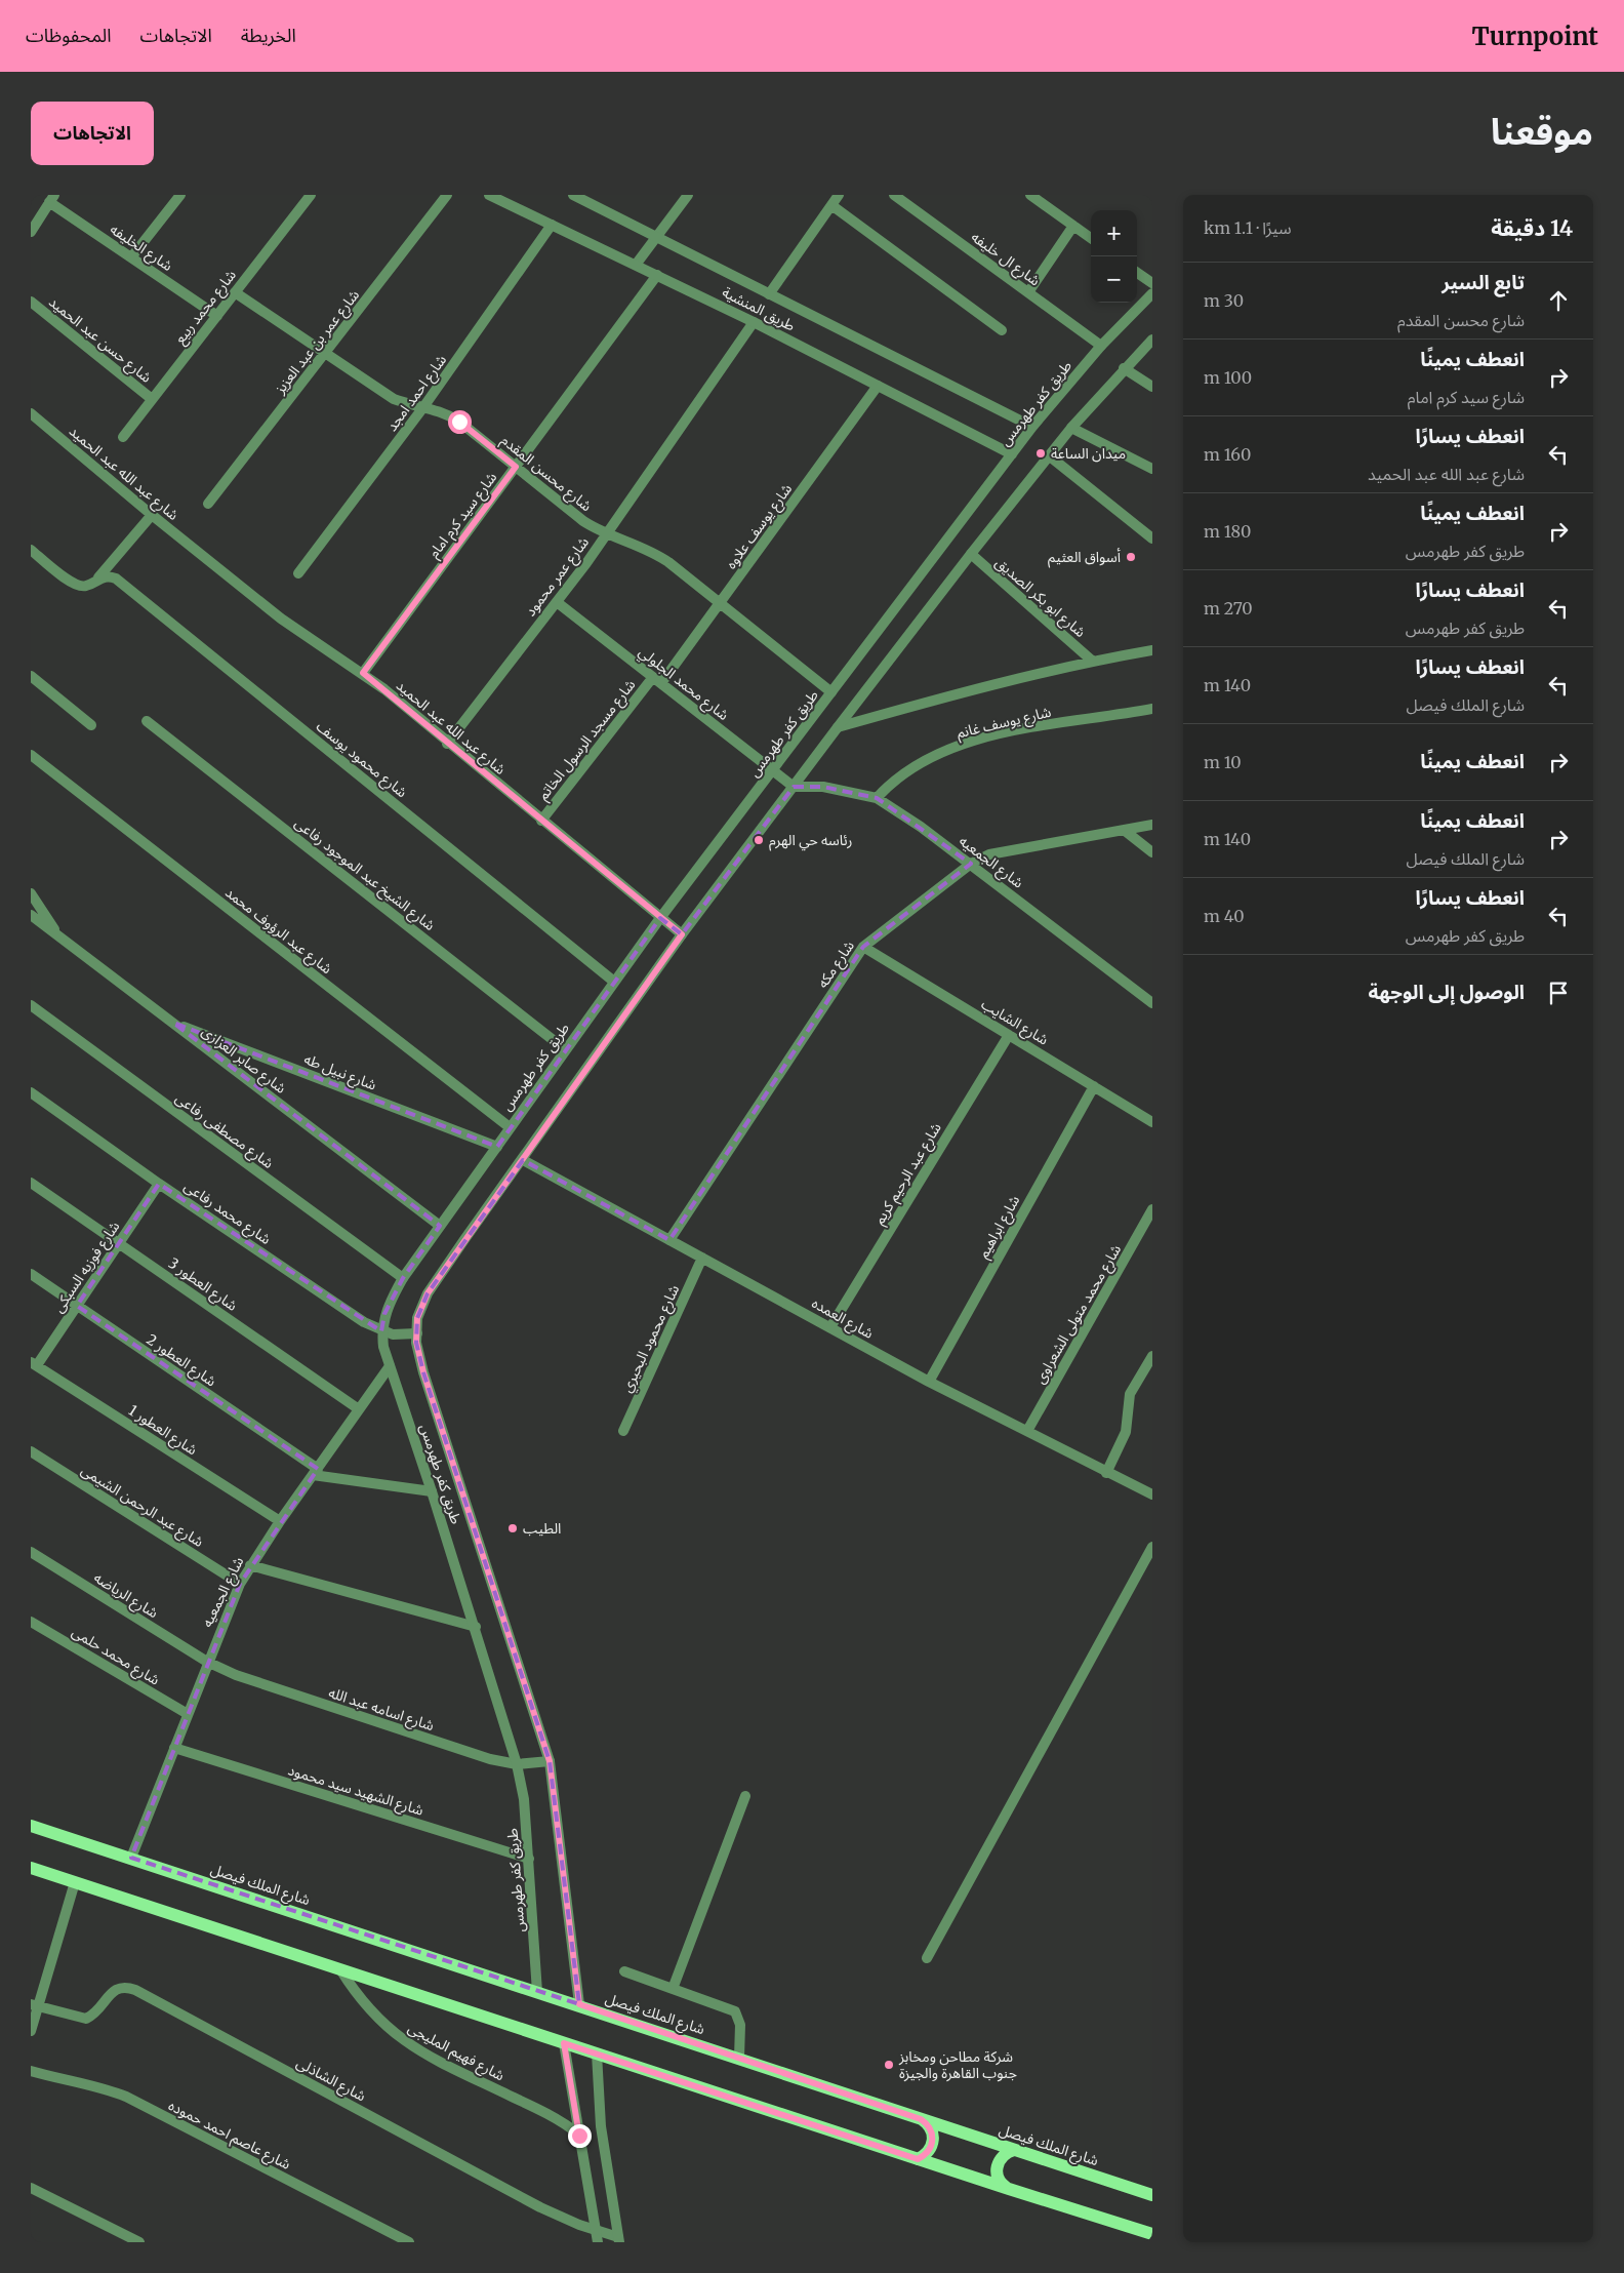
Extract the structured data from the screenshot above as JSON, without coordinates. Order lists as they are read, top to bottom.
{
  "streets": {
    "main road": ["شارع الملك فيصل"],
    "street": [
      "شارع الخليفه",
      "شارع ال خليفه",
      "شارع محمد ربيع",
      "طريق المنشية",
      "شارع حسن عبد الحميد",
      "شارع عمر بن عبد العزيز",
      "شارع احمد امجد",
      "طريق كفر طهرمس",
      "شارع عبد الله عبد الحميد",
      "شارع محسن المقدم",
      "شارع سيد كرم امام",
      "شارع يوسف علاوه",
      "شارع عمر محمود",
      "شارع ابو بكر الصديق",
      "شارع محمد الجلولي",
      "شارع يوسف غانم",
      "شارع مسجد الرسول الخاتم",
      "شارع محمود يوسف",
      "شارع الجمعيه",
      "شارع الشيخ عبد الموجود رفاعى",
      "شارع عبد الرؤوف محمد",
      "شارع مكه",
      "شارع الشايب",
      "شارع صابر العزازى",
      "شارع نبيل طه",
      "شارع مصطفى رفاعى",
      "شارع عبد الرحيم كريم",
      "شارع محمد رفاعى",
      "شارع ابراهيم",
      "شارع فوزيه السبكى",
      "شارع العطور 3",
      "شارع محمد متولى الشعراوى",
      "شارع العمده",
      "شارع محمود البحيري",
      "شارع العطور 2",
      "شارع العطور 1",
      "شارع عبد الرحمن الشيمى",
      "شارع الرياضه",
      "شارع محمد حلمى",
      "شارع اسامه عبد الله",
      "شارع الشهيد سيد محمود",
      "شارع فهيم المليجى",
      "شارع الشاذلى",
      "شارع عاصم احمد حموده"
    ]
  },
  "crossings": [
    ["شارع الخليفه", "شارع محمد ربيع"],
    ["شارع ال خليفه", "طريق كفر طهرمس"],
    ["شارع محمد ربيع", "شارع حسن عبد الحميد"],
    ["شارع محمد ربيع", "شارع محسن المقدم"],
    ["طريق المنشية", "شارع احمد امجد"],
    ["طريق المنشية", "طريق كفر طهرمس"],
    ["طريق المنشية", "شارع سيد كرم امام"],
    ["طريق المنشية", "شارع يوسف علاوه"],
    ["طريق المنشية", "شارع عمر محمود"],
    ["شارع عمر بن عبد العزيز", "شارع محسن المقدم"],
    ["شارع احمد امجد", "شارع محسن المقدم"],
    ["طريق كفر طهرمس", "شارع عبد الله عبد الحميد"],
    ["طريق كفر طهرمس", "شارع محسن المقدم"],
    ["طريق كفر طهرمس", "شارع ابو بكر الصديق"],
    ["طريق كفر طهرمس", "شارع محمد الجلولي"],
    ["طريق كفر طهرمس", "شارع محمود يوسف"],
    ["طريق كفر طهرمس", "شارع الجمعيه"],
    ["طريق كفر طهرمس", "شارع الشيخ عبد الموجود رفاعى"],
    ["طريق كفر طهرمس", "شارع عبد الرؤوف محمد"],
    ["طريق كفر طهرمس", "شارع صابر العزازى"],
    ["طريق كفر طهرمس", "شارع نبيل طه"],
    ["طريق كفر طهرمس", "شارع مصطفى رفاعى"],
    ["طريق كفر طهرمس", "شارع محمد رفاعى"],
    ["طريق كفر طهرمس", "شارع العمده"],
    ["طريق كفر طهرمس", "شارع العطور 2"],
    ["طريق كفر طهرمس", "شارع اسامه عبد الله"],
    ["طريق كفر طهرمس", "شارع الشهيد سيد محمود"],
    ["طريق كفر طهرمس", "شارع الملك فيصل"],
    ["شارع عبد الله عبد الحميد", "شارع سيد كرم امام"],
    ["شارع عبد الله عبد الحميد", "شارع عمر محمود"],
    ["شارع عبد الله عبد الحميد", "شارع مسجد الرسول الخاتم"],
    ["شارع محسن المقدم", "شارع سيد كرم امام"],
    ["شارع محسن المقدم", "شارع يوسف علاوه"],
    ["شارع محسن المقدم", "شارع عمر محمود"],
    ["شارع يوسف علاوه", "شارع محمد الجلولي"],
    ["شارع يوسف علاوه", "شارع مسجد الرسول الخاتم"],
    ["شارع عمر محمود", "شارع محمد الجلولي"],
    ["شارع محمد الجلولي", "شارع مسجد الرسول الخاتم"],
    ["شارع محمد الجلولي", "شارع الجمعيه"],
    ["شارع يوسف غانم", "شارع الجمعيه"],
    ["شارع الجمعيه", "شارع مكه"],
    ["شارع الجمعيه", "شارع العطور 3"],
    ["شارع الجمعيه", "شارع العطور 2"],
    ["شارع الجمعيه", "شارع العطور 1"],
    ["شارع الجمعيه", "شارع عبد الرحمن الشيمى"],
    ["شارع الجمعيه", "شارع الرياضه"],
    ["شارع الجمعيه", "شارع محمد حلمى"],
    ["شارع الجمعيه", "شارع اسامه عبد الله"],
    ["شارع الجمعيه", "شارع الشهيد سيد محمود"],
    ["شارع الجمعيه", "شارع الملك فيصل"],
    ["شارع مكه", "شارع الشايب"],
    ["شارع مكه", "شارع العمده"],
    ["شارع الشايب", "شارع عبد الرحيم كريم"],
    ["شارع الشايب", "شارع ابراهيم"],
    ["شارع صابر العزازى", "شارع نبيل طه"],
    ["شارع عبد الرحيم كريم", "شارع العمده"],
    ["شارع محمد رفاعى", "شارع فوزيه السبكى"],
    ["شارع ابراهيم", "شارع العمده"],
    ["شارع فوزيه السبكى", "شارع العطور 3"],
    ["شارع فوزيه السبكى", "شارع العطور 2"],
    ["شارع فوزيه السبكى", "شارع العطور 1"],
    ["شارع محمد متولى الشعراوى", "شارع العمده"],
    ["شارع العمده", "شارع محمود البحيري"],
    ["شارع الرياضه", "شارع اسامه عبد الله"]
  ],
  "places": [
    "ميدان الساعة",
    "أسواق العثيم",
    "رئاسه حي الهرم",
    "الطيب",
    "شركة مطاحن ومخابز جنوب القاهرة والجيزة"
  ],
  "page": {
    "header": "Turnpoint",
    "nav": ["الخريطة", "الاتجاهات", "المحفوظات"],
    "title": "موقعنا",
    "buttons": "الاتجاهات",
    "heading": ["14 دقيقة", "سيرًا · 1.1 km"],
    "map_buttons": ["+", "−"],
    "list": [
      ["تابع السير", "شارع محسن المقدم", "30 m"],
      ["انعطف يمينًا", "شارع سيد كرم امام", "100 m"],
      ["انعطف يسارًا", "شارع عبد الله عبد الحميد", "160 m"],
      ["انعطف يمينًا", "طريق كفر طهرمس", "180 m"],
      ["انعطف يسارًا", "طريق كفر طهرمس", "270 m"],
      ["انعطف يسارًا", "شارع الملك فيصل", "140 m"],
      ["انعطف يمينًا", "10 m"],
      ["انعطف يمينًا", "شارع الملك فيصل", "140 m"],
      ["انعطف يسارًا", "طريق كفر طهرمس", "40 m"],
      "الوصول إلى الوجهة"
    ]
  }
}
